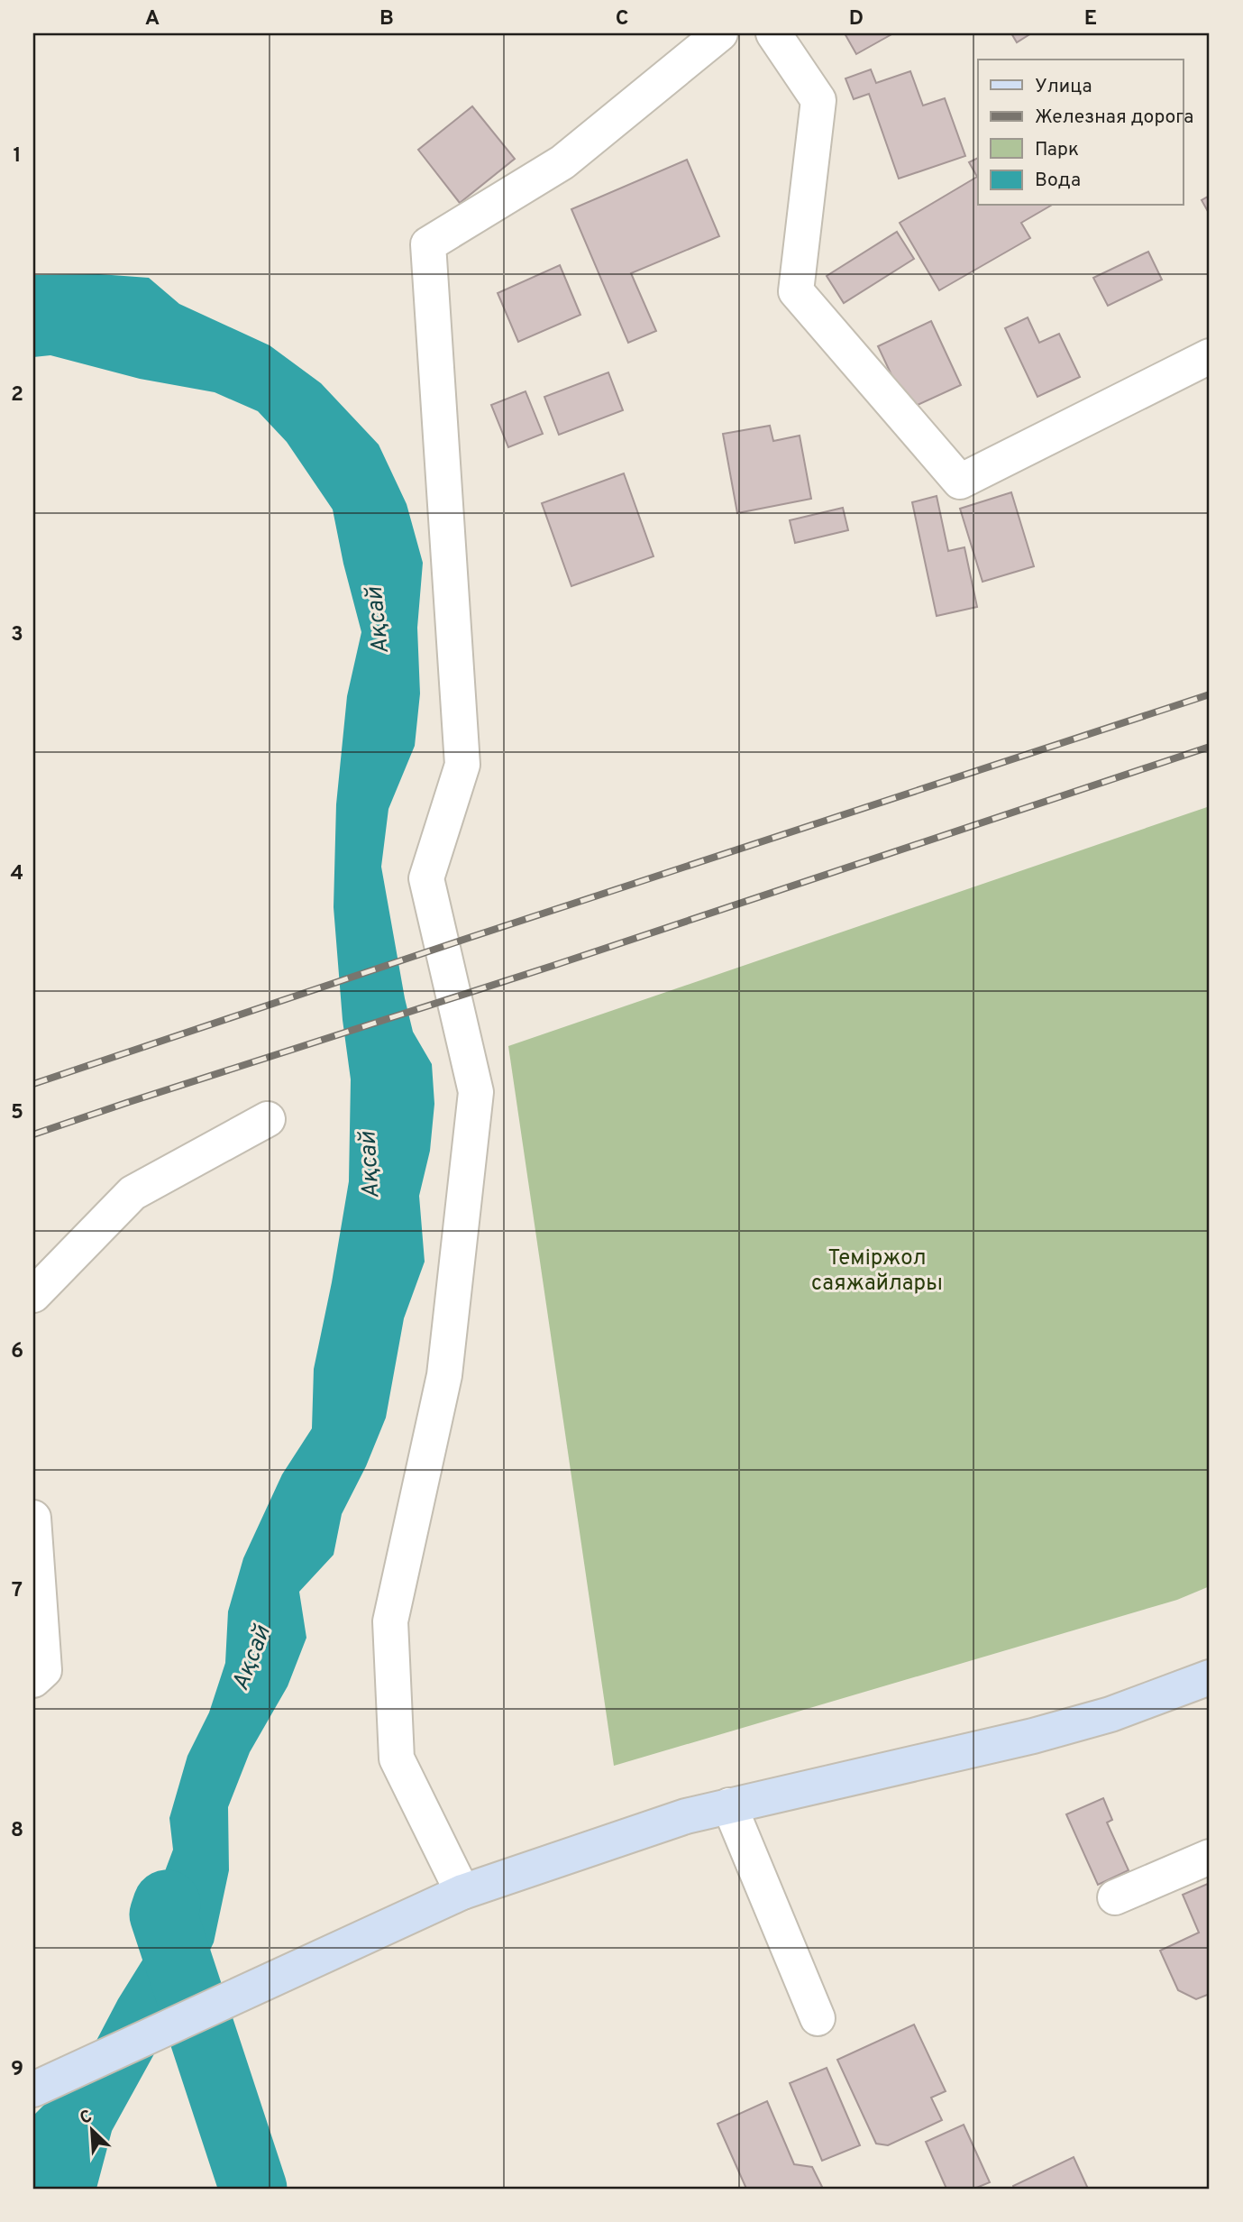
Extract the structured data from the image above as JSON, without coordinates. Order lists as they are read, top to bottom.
{
  "water": ["Ақсай"],
  "parks": ["Теміржол саяжайлары"],
  "legend": [
    "Улица",
    "Железная дорога",
    "Парк",
    "Вода"
  ],
  "north": "top left",
  "grid": {
    "columns": [
      "A",
      "B",
      "C",
      "D",
      "E"
    ],
    "rows": [
      "1",
      "2",
      "3",
      "4",
      "5",
      "6",
      "7",
      "8",
      "9"
    ]
  }
}
